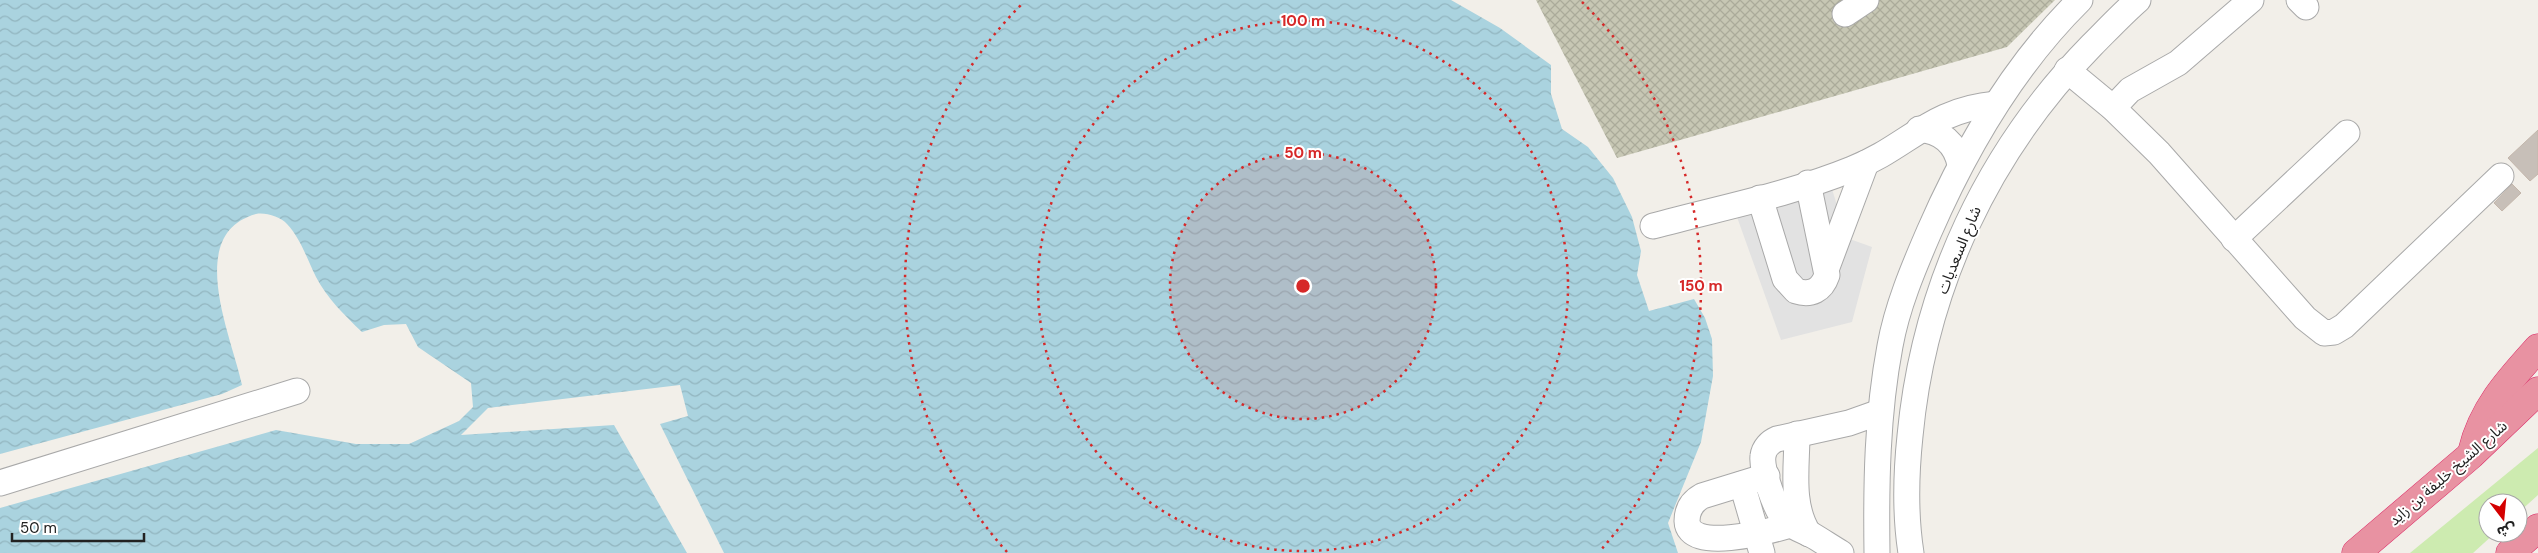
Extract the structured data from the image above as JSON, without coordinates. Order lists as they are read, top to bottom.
{
  "streets": {
    "highway": ["شارع الشيخ خليفة بن زايد"],
    "street": ["شارع السعديات"]
  },
  "scale_bar": "50 m",
  "north": "bottom",
  "rings": ["100 m", "50 m", "150 m"]
}
